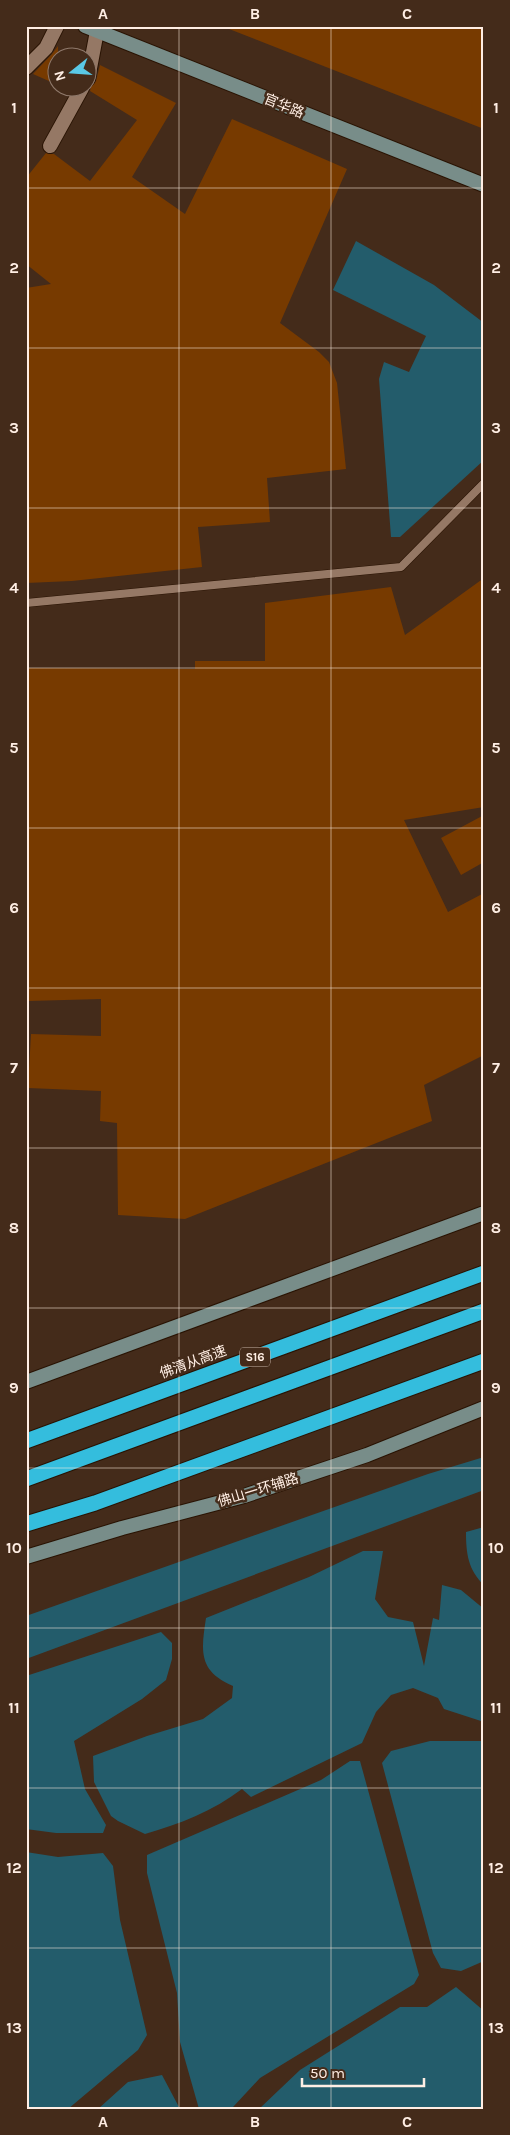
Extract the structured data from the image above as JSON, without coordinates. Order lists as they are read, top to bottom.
{
  "streets": {
    "highway": ["S16", "佛清从高速"],
    "main road": ["官华路", "佛山一环辅路"]
  },
  "scale_bar": "50 m",
  "north": "left",
  "grid": {
    "columns": ["A", "B", "C"],
    "rows": [
      "1",
      "2",
      "3",
      "4",
      "5",
      "6",
      "7",
      "8",
      "9",
      "10",
      "11",
      "12",
      "13"
    ]
  }
}
